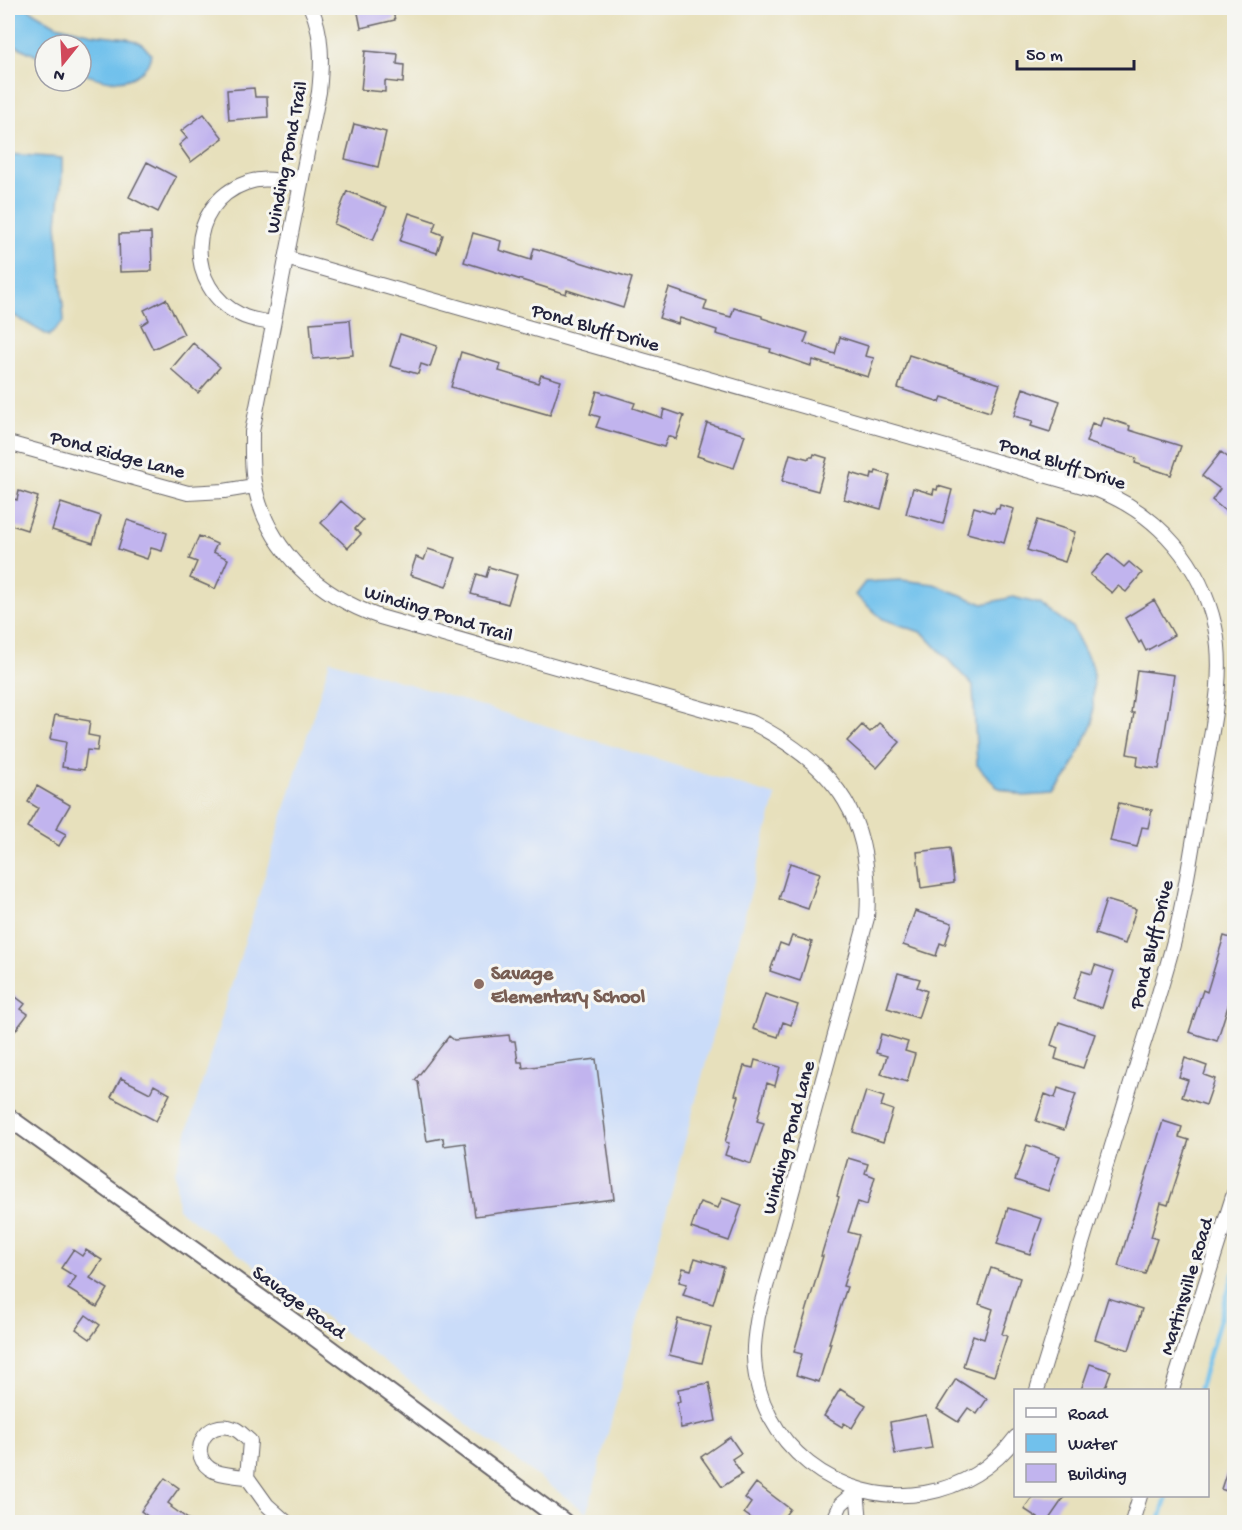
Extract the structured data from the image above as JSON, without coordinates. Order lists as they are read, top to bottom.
{
  "streets": {
    "street": [
      "Winding Pond Trail",
      "Pond Bluff Drive",
      "Pond Ridge Lane",
      "Winding Pond Lane",
      "Martinsville Road",
      "Savage Road"
    ]
  },
  "crossings": [
    ["Winding Pond Trail", "Pond Bluff Drive"],
    ["Winding Pond Trail", "Pond Ridge Lane"],
    ["Winding Pond Trail", "Winding Pond Lane"]
  ],
  "places": ["Savage Elementary School"],
  "legend": ["Road", "Water", "Building"],
  "scale_bar": "50 m",
  "north": "bottom"
}
